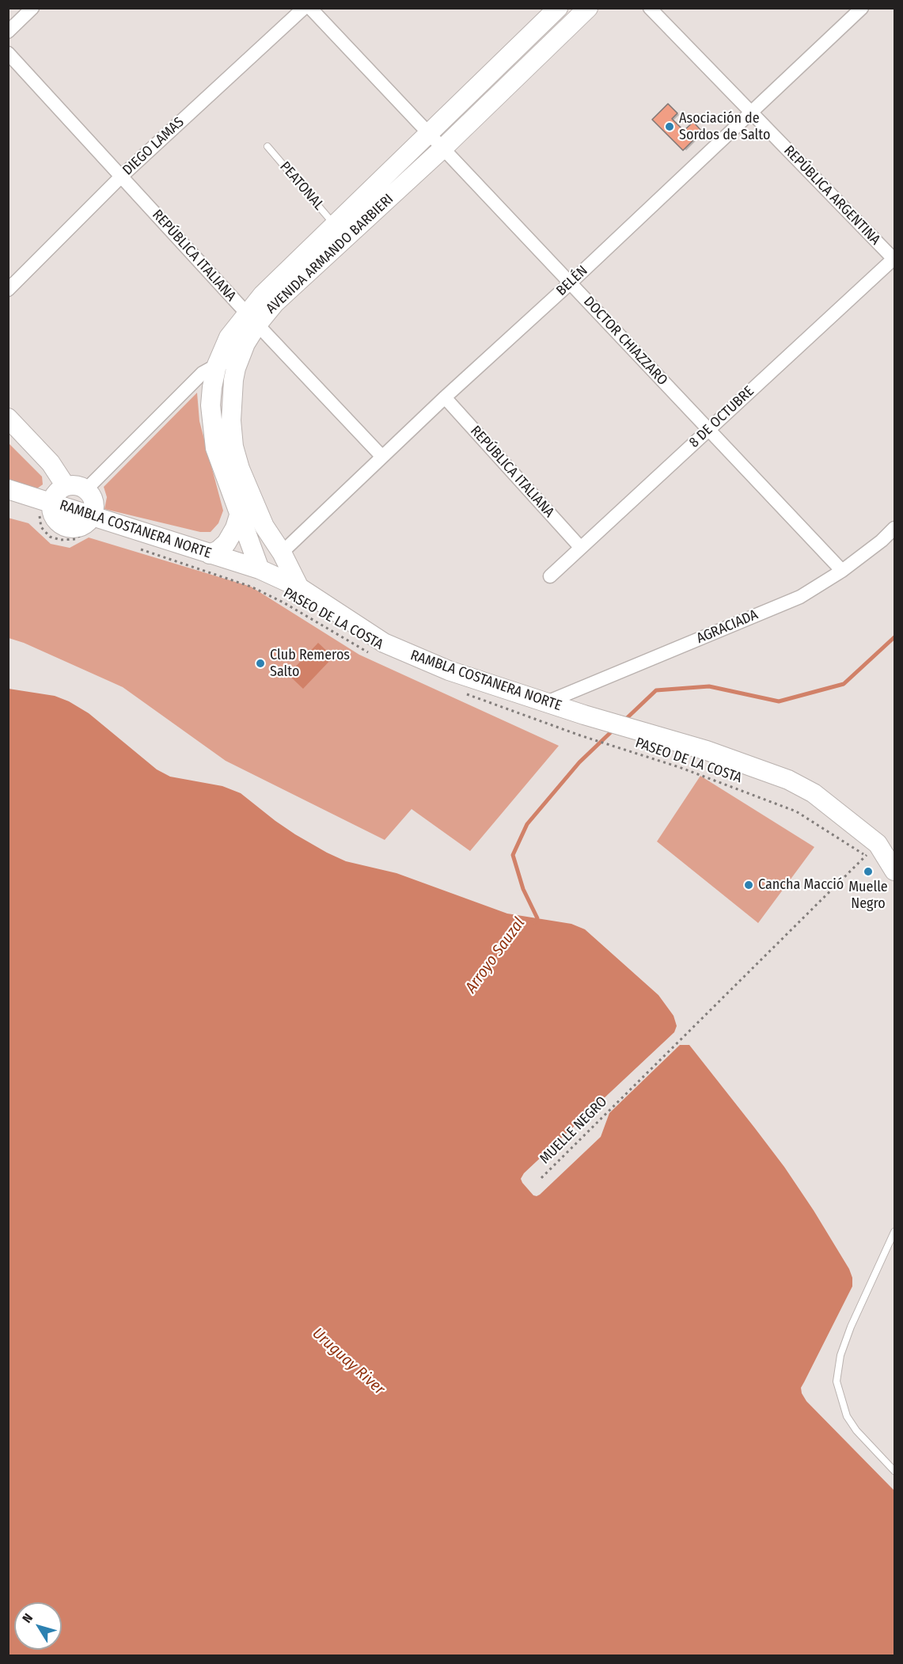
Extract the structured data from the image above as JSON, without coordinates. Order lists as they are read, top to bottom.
{
  "streets": {
    "street": [
      "DIEGO LAMAS",
      "REPÚBLICA ARGENTINA",
      "AVENIDA ARMANDO BARBIERI",
      "REPÚBLICA ITALIANA",
      "BELÉN",
      "DOCTOR CHIAZZARO",
      "8 DE OCTUBRE",
      "RAMBLA COSTANERA NORTE",
      "AGRACIADA"
    ],
    "lane": ["PEATONAL"],
    "path": ["PASEO DE LA COSTA", "MUELLE NEGRO"]
  },
  "crossings": [
    ["DIEGO LAMAS", "REPÚBLICA ITALIANA"],
    ["PEATONAL", "AVENIDA ARMANDO BARBIERI"],
    ["REPÚBLICA ARGENTINA", "BELÉN"],
    ["REPÚBLICA ARGENTINA", "8 DE OCTUBRE"],
    ["AVENIDA ARMANDO BARBIERI", "REPÚBLICA ITALIANA"],
    ["AVENIDA ARMANDO BARBIERI", "BELÉN"],
    ["AVENIDA ARMANDO BARBIERI", "DOCTOR CHIAZZARO"],
    ["AVENIDA ARMANDO BARBIERI", "RAMBLA COSTANERA NORTE"],
    ["REPÚBLICA ITALIANA", "BELÉN"],
    ["REPÚBLICA ITALIANA", "8 DE OCTUBRE"],
    ["BELÉN", "DOCTOR CHIAZZARO"],
    ["DOCTOR CHIAZZARO", "8 DE OCTUBRE"],
    ["DOCTOR CHIAZZARO", "AGRACIADA"],
    ["RAMBLA COSTANERA NORTE", "PASEO DE LA COSTA"],
    ["RAMBLA COSTANERA NORTE", "AGRACIADA"],
    ["RAMBLA COSTANERA NORTE", "MUELLE NEGRO"],
    ["PASEO DE LA COSTA", "MUELLE NEGRO"]
  ],
  "water": ["Arroyo Sauzal", "Uruguay River"],
  "places": [
    "Asociación de Sordos de Salto",
    "Club Remeros Salto",
    "Muelle Negro",
    "Cancha Macció"
  ],
  "north": "top left"
}
